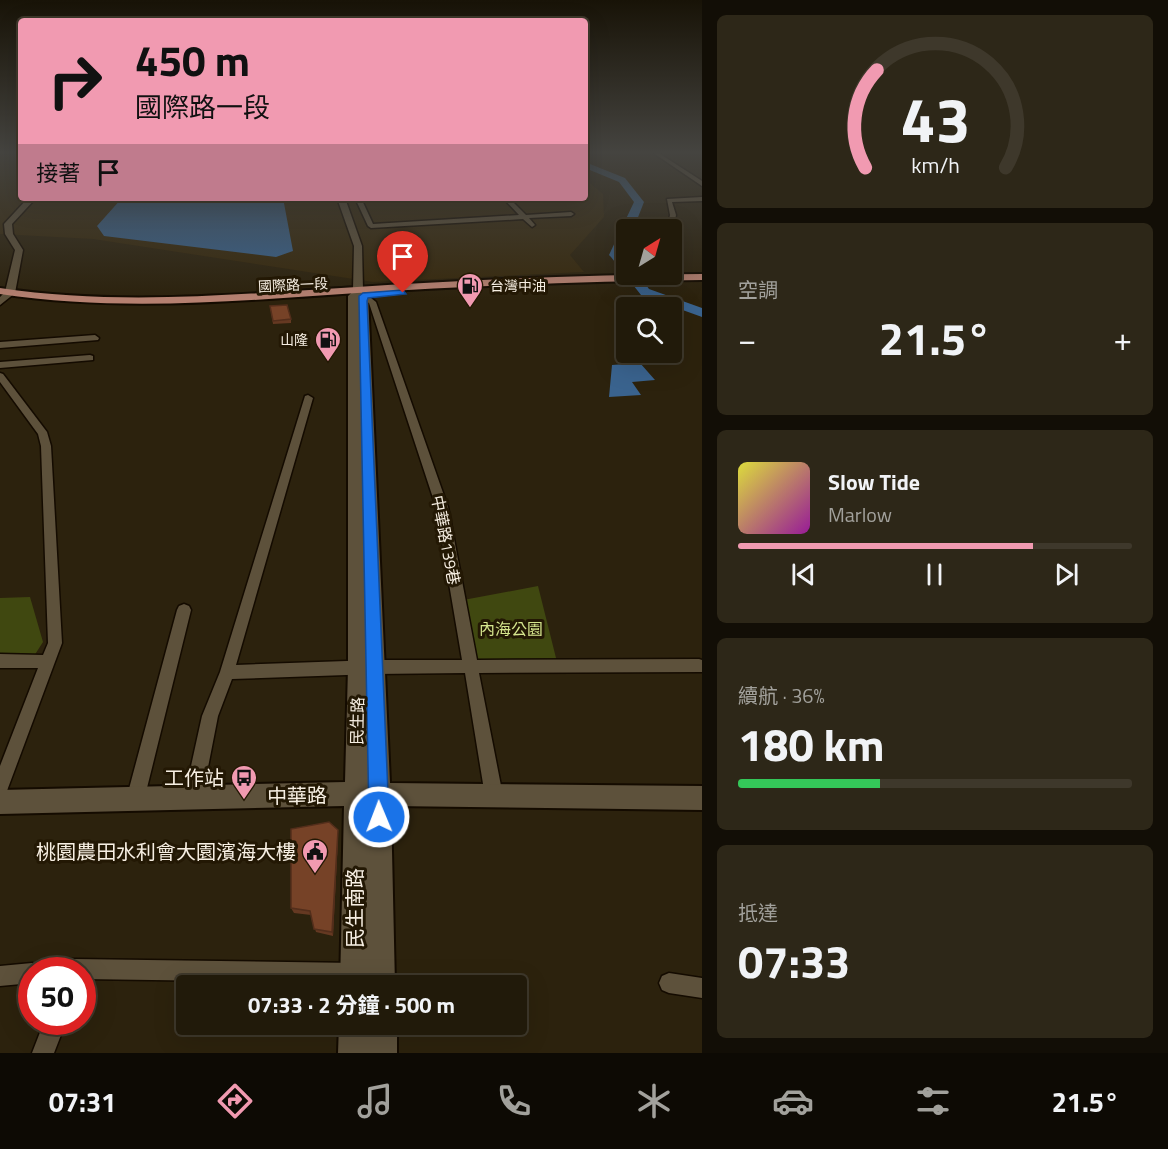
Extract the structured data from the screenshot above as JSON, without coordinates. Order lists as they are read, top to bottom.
{
  "streets": {
    "main road": [
      "國際路一段",
      "民生路",
      "中華路",
      "民生南路"
    ],
    "street": ["中華路139巷"]
  },
  "crossings": [
    ["國際路一段", "中華路139巷"],
    ["國際路一段", "民生路"],
    ["中華路139巷", "民生路"],
    ["中華路139巷", "中華路"],
    ["民生路", "中華路"],
    ["民生路", "民生南路"],
    ["中華路", "民生南路"]
  ],
  "parks": ["內海公園"],
  "places": {
    "fuel station": ["台灣中油", "山隆"],
    "bus stop": ["工作站"],
    "public building": ["桃園農田水利會大園濱海大樓"]
  },
  "north": "top right",
  "page": {
    "turn": ["450 m", "國際路一段"],
    "then": "接著",
    "tile": [
      "空調",
      ["續航 · 36%", "180 km"],
      ["抵達", "07:33"]
    ],
    "heat": ["−", "21.5°", "+"],
    "song": ["Slow Tide", "Marlow"],
    "limit": "50",
    "trip": "07:33 · 2 分鐘 · 500 m",
    "tabs": ["07:31", "21.5°"],
    "gauge": ["43", "km/h"]
  }
}
